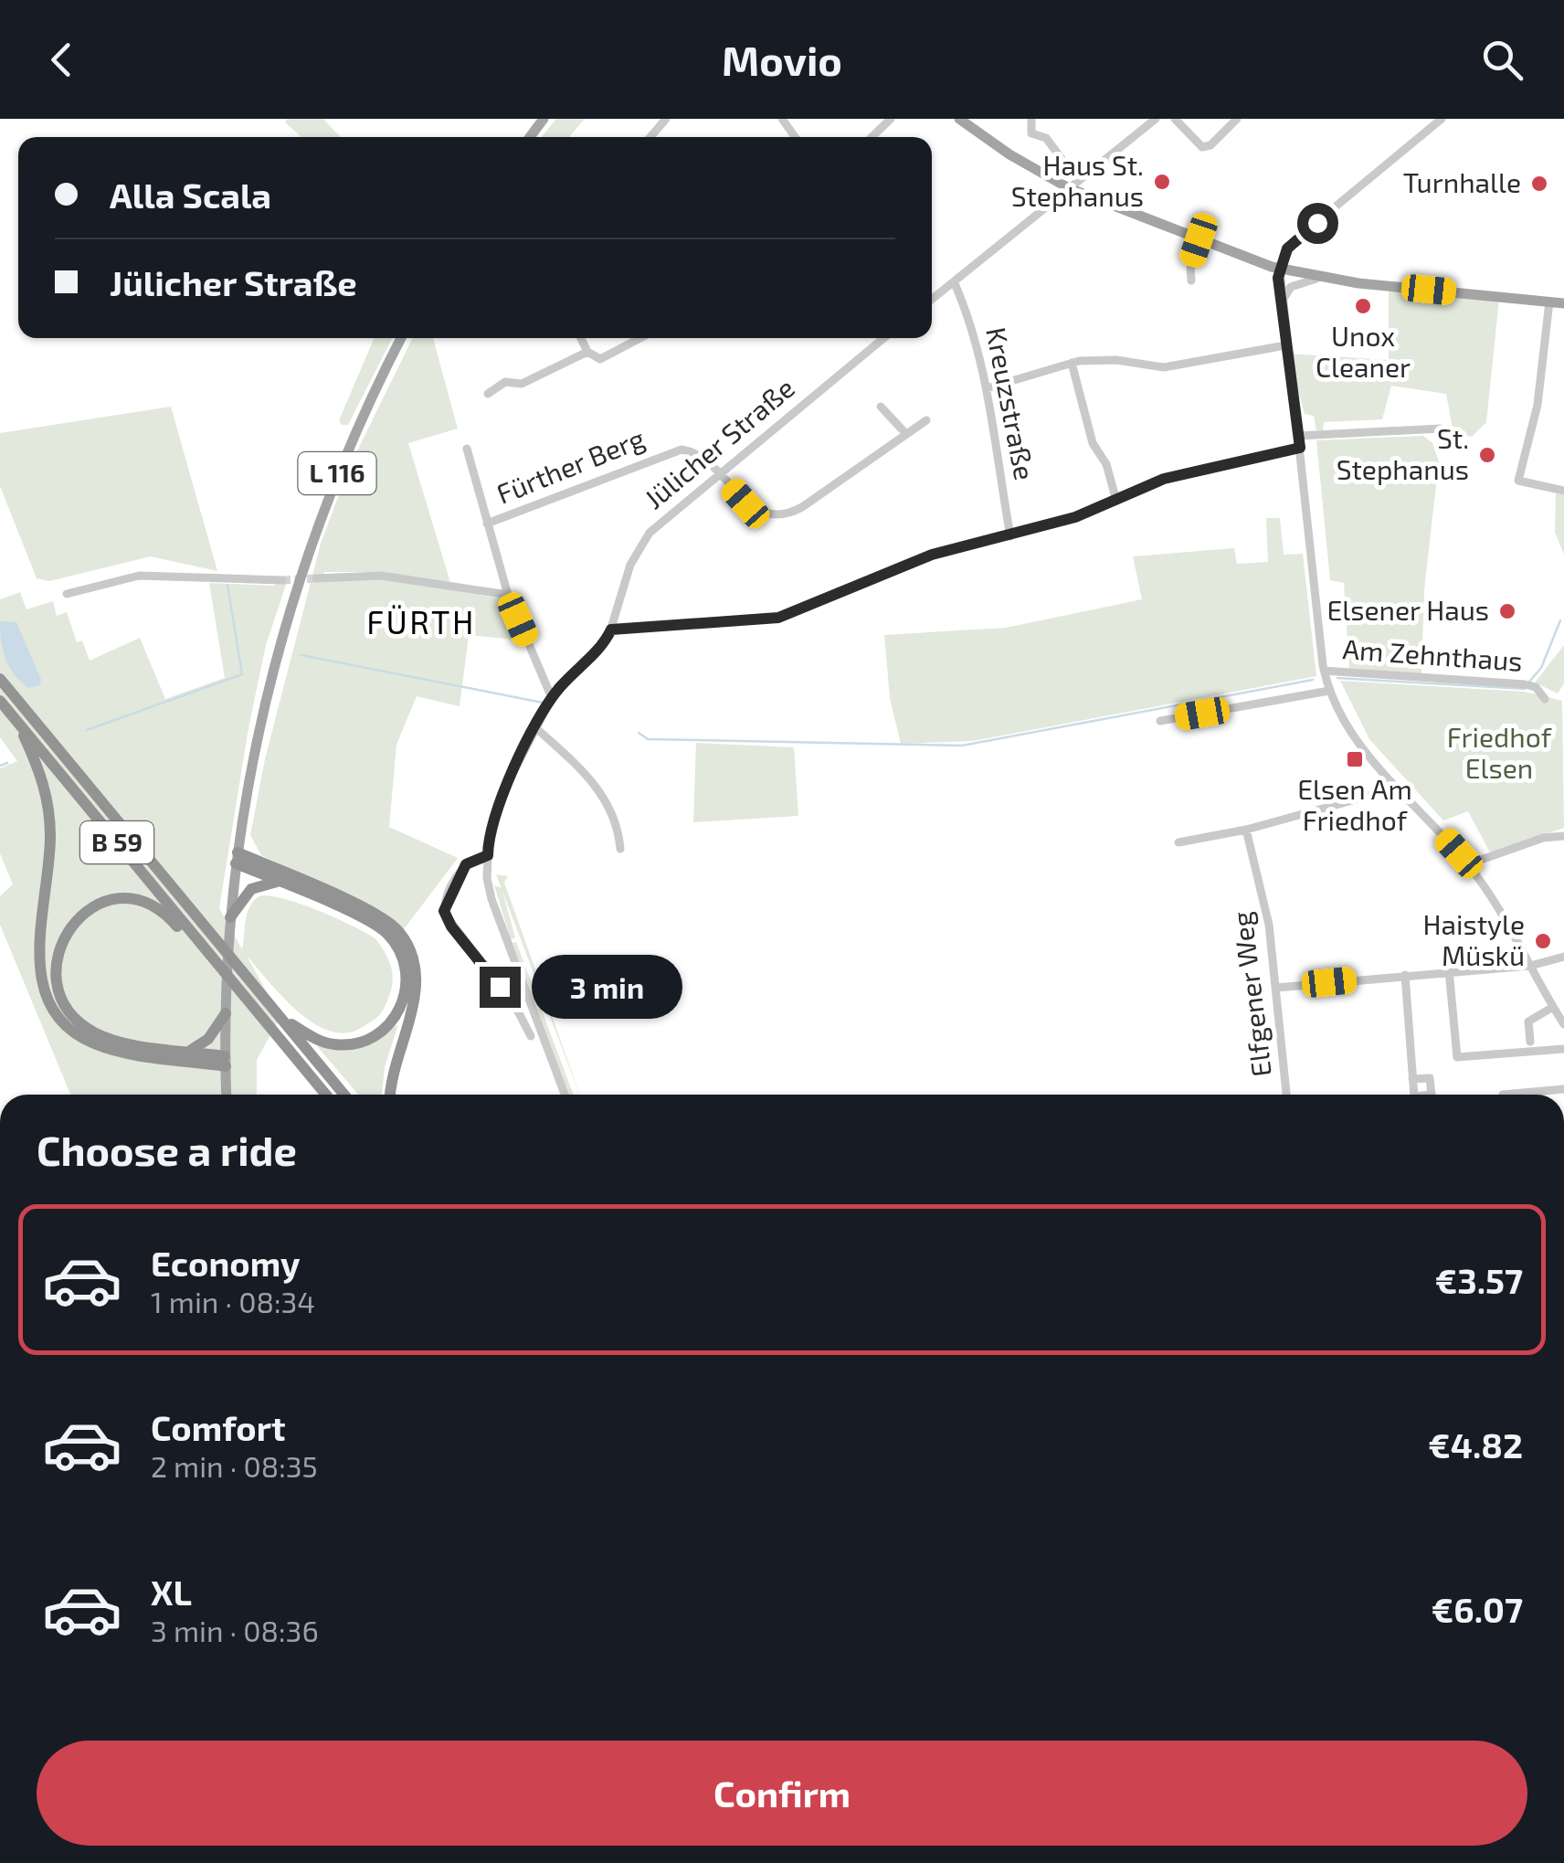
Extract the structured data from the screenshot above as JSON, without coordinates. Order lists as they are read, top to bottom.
{
  "streets": {
    "highway": ["B 59"],
    "main road": ["L 116"],
    "street": [
      "Kreuzstraße",
      "Jülicher Straße",
      "Fürther Berg",
      "Am Zehnthaus",
      "Elfgener Weg"
    ]
  },
  "crossings": [
    ["Jülicher Straße", "Fürther Berg"]
  ],
  "districts": ["FÜRTH"],
  "parks": ["Friedhof Elsen"],
  "places": {
    "other": [
      "Haus St. Stephanus",
      "Turnhalle",
      "Unox Cleaner",
      "St. Stephanus",
      "Elsener Haus",
      "Haistyle Müskü"
    ],
    "transit": ["Elsen Am Friedhof"]
  },
  "page": {
    "header": "Movio",
    "banner": ["Alla Scala", "Jülicher Straße"],
    "bubble": "3 min",
    "heading": "Choose a ride",
    "list": [
      {
        "name": "Economy",
        "note": "1 min · 08:34",
        "value": "€3.57"
      },
      {
        "name": "Comfort",
        "note": "2 min · 08:35",
        "value": "€4.82"
      },
      {
        "name": "XL",
        "note": "3 min · 08:36",
        "value": "€6.07"
      }
    ],
    "buttons": "Confirm"
  }
}
